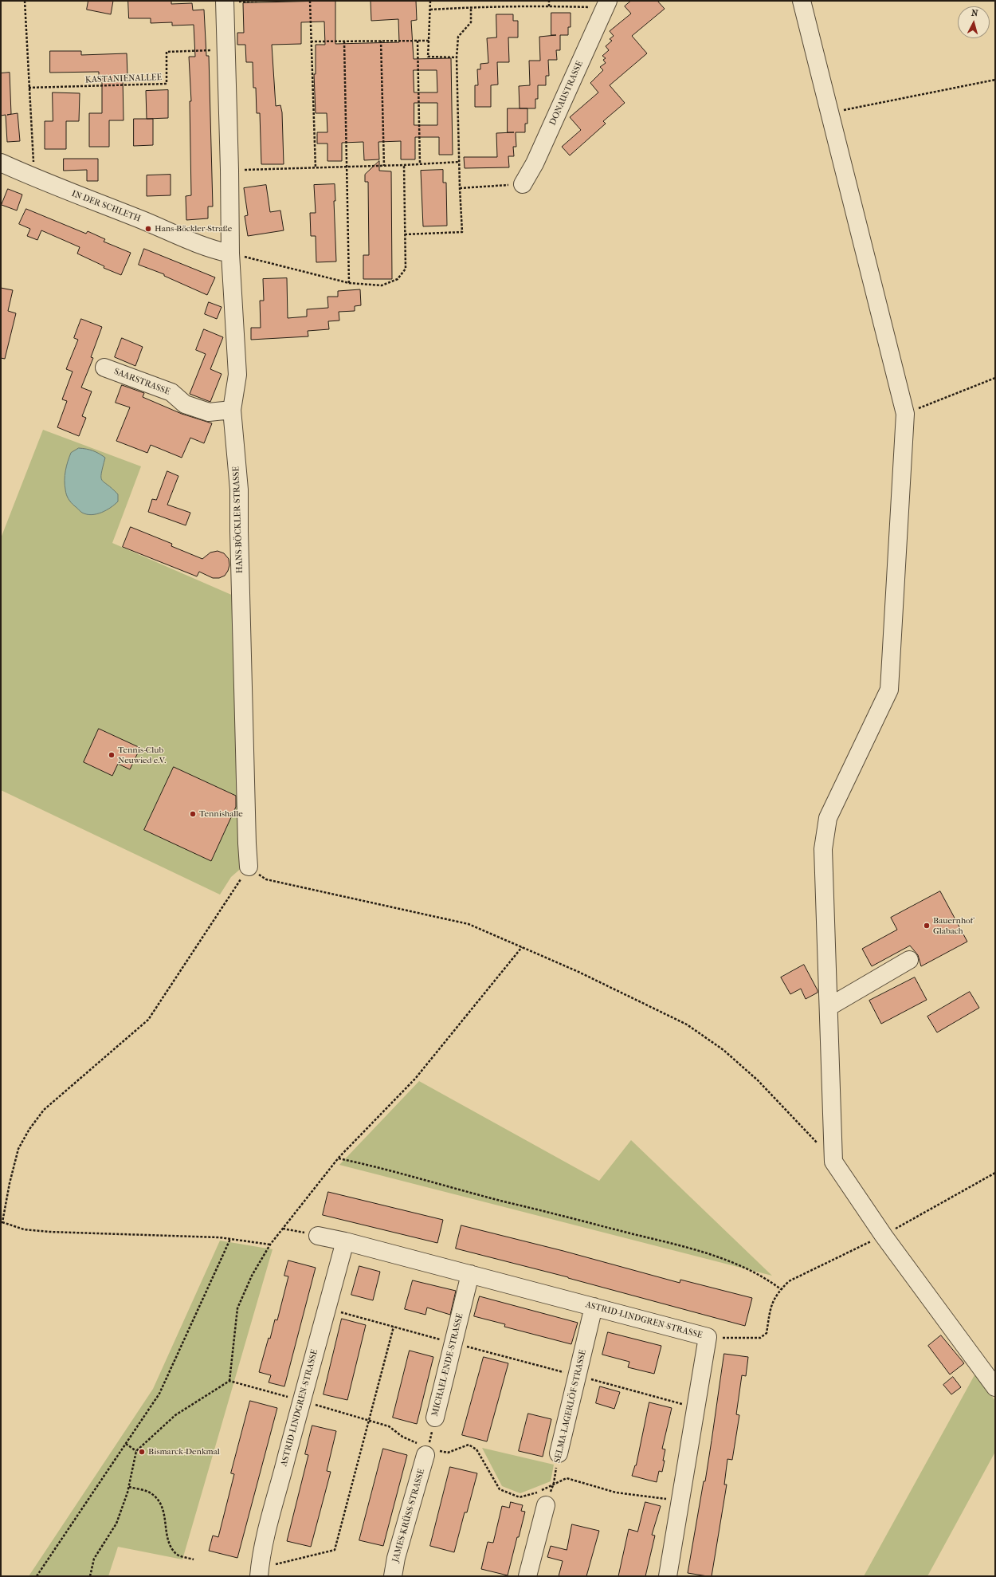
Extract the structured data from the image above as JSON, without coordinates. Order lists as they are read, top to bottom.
{
  "streets": {
    "street": [
      "DONAUSTRASSE",
      "IN DER SCHLETH",
      "SAARSTRASSE",
      "HANS-BÖCKLER-STRASSE",
      "ASTRID-LINDGREN-STRASSE",
      "MICHAEL-ENDE-STRASSE",
      "SELMA-LAGERLÖF-STRASSE",
      "JAMES-KRÜSS-STRASSE"
    ],
    "path": ["KASTANIENALLEE"]
  },
  "crossings": [
    ["KASTANIENALLEE", "HANS-BÖCKLER-STRASSE"],
    ["IN DER SCHLETH", "HANS-BÖCKLER-STRASSE"],
    ["SAARSTRASSE", "HANS-BÖCKLER-STRASSE"],
    ["ASTRID-LINDGREN-STRASSE", "MICHAEL-ENDE-STRASSE"],
    ["ASTRID-LINDGREN-STRASSE", "SELMA-LAGERLÖF-STRASSE"],
    ["MICHAEL-ENDE-STRASSE", "JAMES-KRÜSS-STRASSE"]
  ],
  "places": [
    "Hans-Böckler-Straße",
    "Tennis-Club Neuwied e.V.",
    "Tennishalle",
    "Bauernhof Glabach",
    "Bismarck-Denkmal"
  ],
  "north": "top"
}
